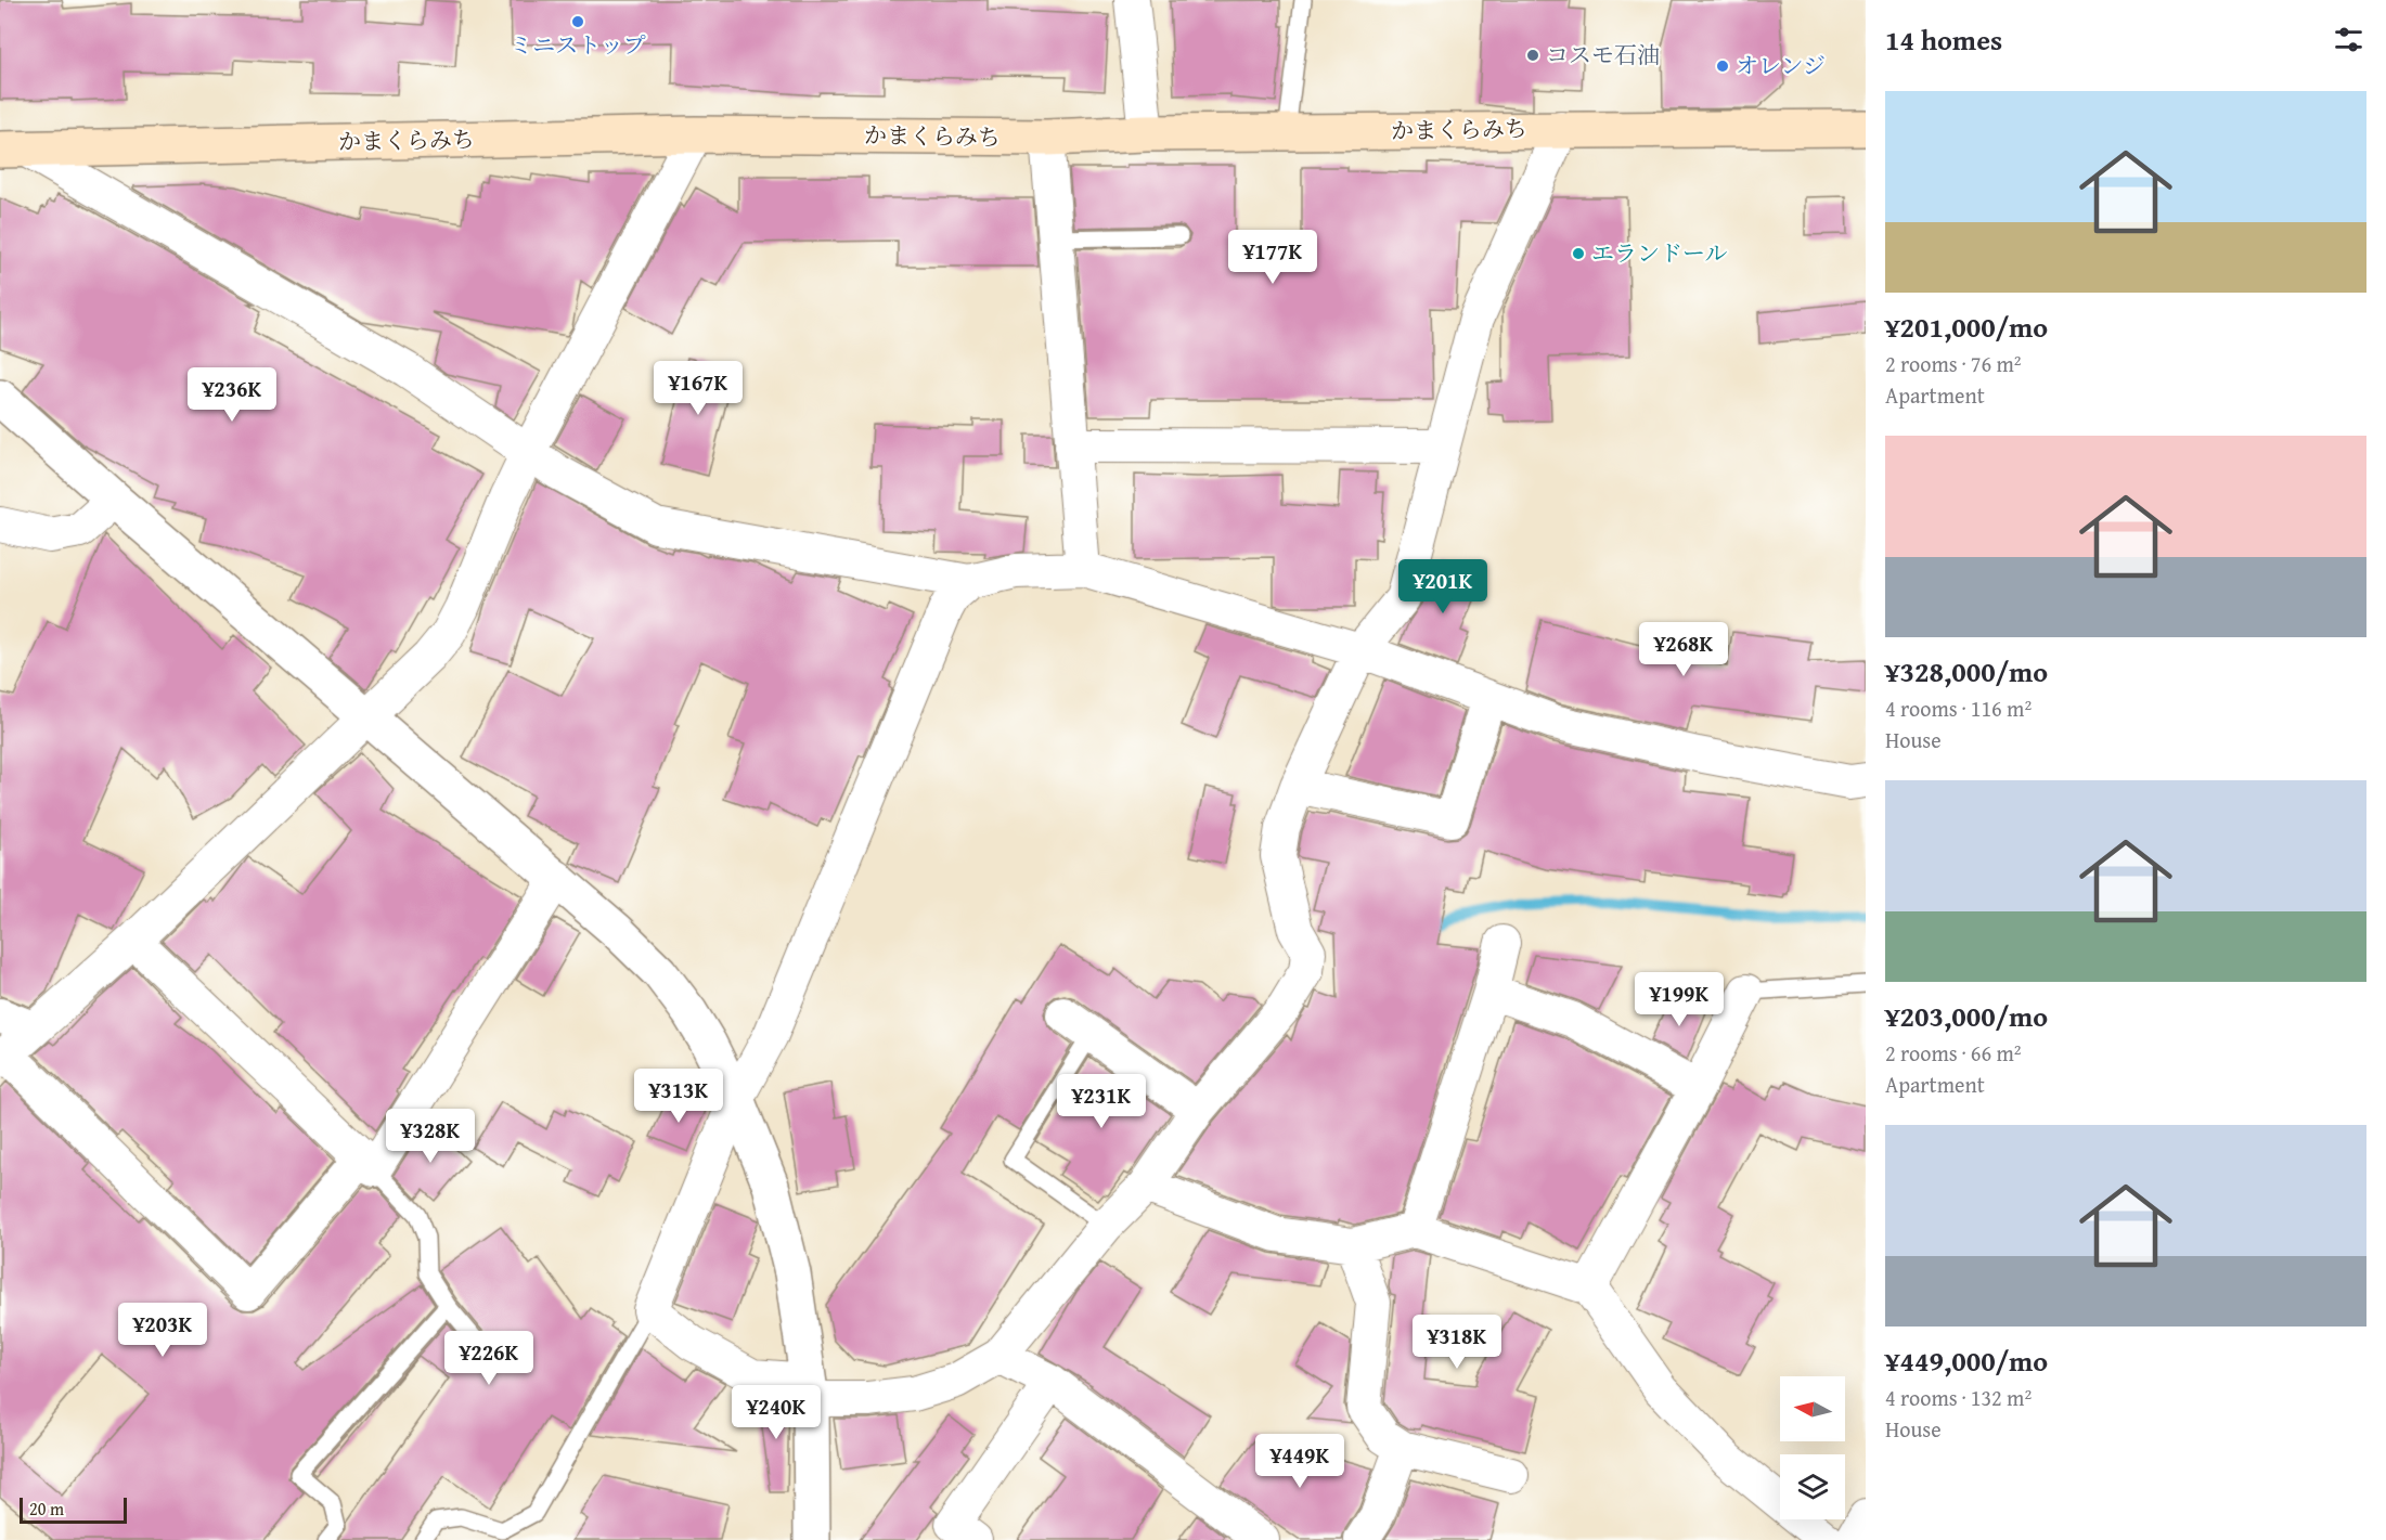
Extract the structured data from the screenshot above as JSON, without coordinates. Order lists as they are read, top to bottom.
{
  "streets": {
    "main road": ["かまくらみち"]
  },
  "places": [
    "ミニストップ",
    "コスモ石油",
    "オレンジ",
    "エランドール"
  ],
  "scale_bar": "20 m",
  "north": "left",
  "page": {
    "heading": "14 homes",
    "list": [
      {
        "name": "¥201,000/mo",
        "note": "2 rooms · 76 m² · Apartment"
      },
      {
        "name": "¥328,000/mo",
        "note": "4 rooms · 116 m² · House"
      },
      {
        "name": "¥203,000/mo",
        "note": "2 rooms · 66 m² · Apartment"
      },
      {
        "name": "¥449,000/mo",
        "note": "4 rooms · 132 m² · House"
      }
    ],
    "price": [
      "¥177K",
      "¥167K",
      "¥236K",
      "¥201K",
      "¥268K",
      "¥199K",
      "¥313K",
      "¥231K",
      "¥328K",
      "¥203K",
      "¥318K",
      "¥226K",
      "¥240K",
      "¥449K"
    ],
    "scale": "20 m"
  }
}
